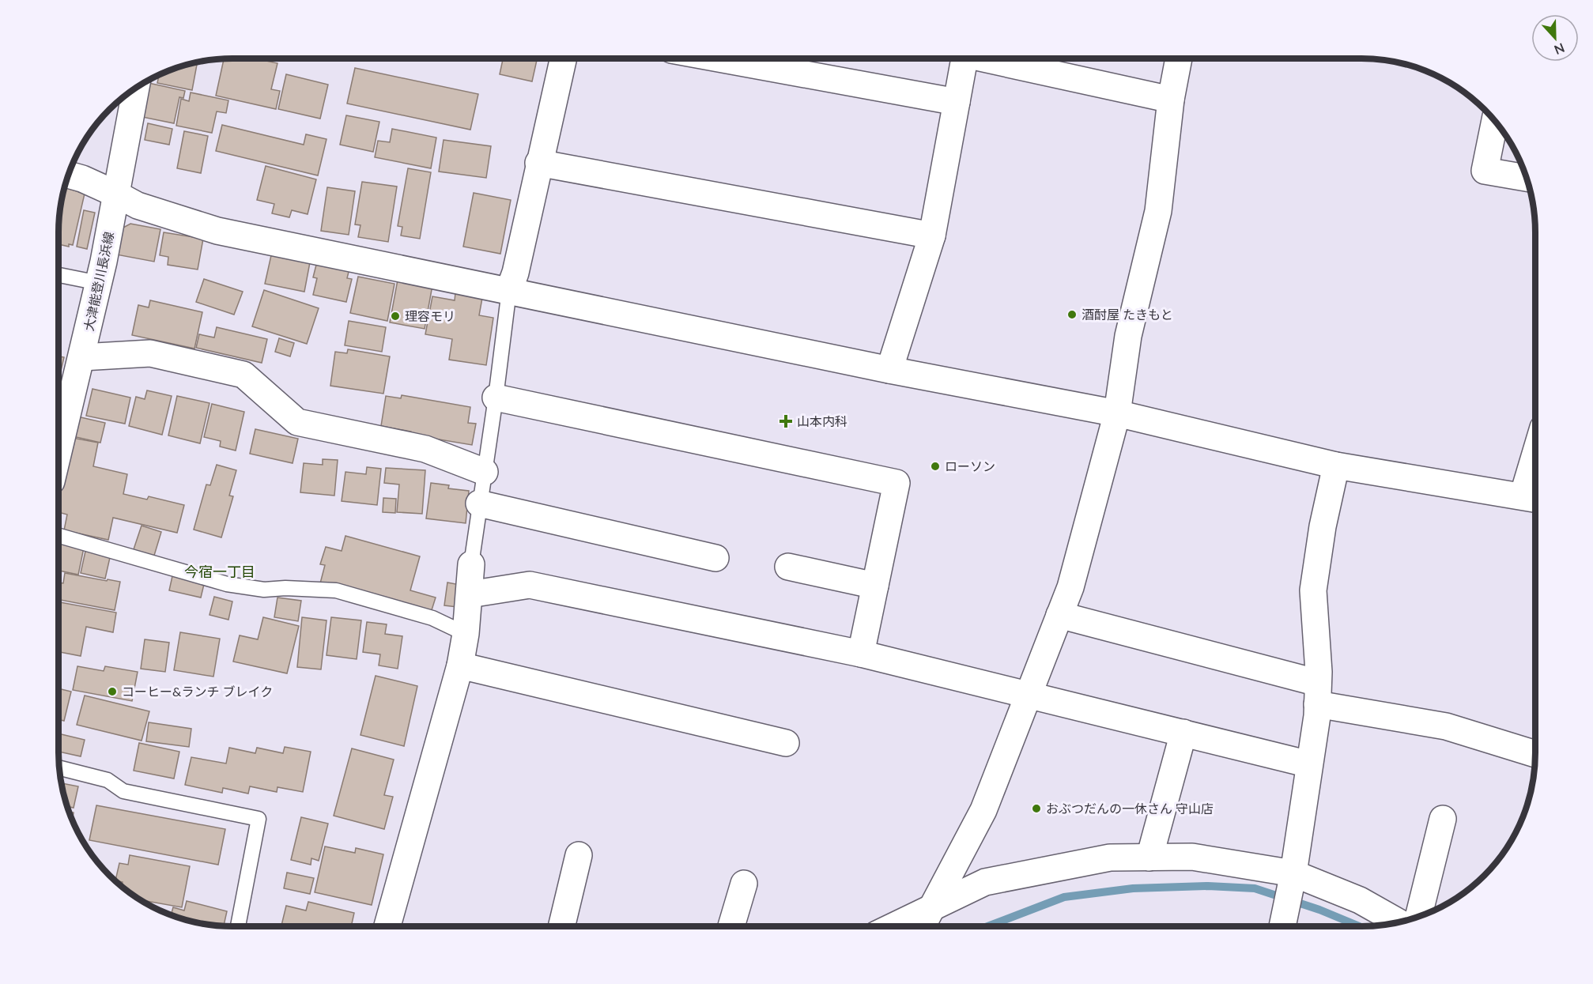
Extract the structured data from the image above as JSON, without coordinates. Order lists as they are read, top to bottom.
{
  "streets": {
    "street": ["大津能登川長浜線"]
  },
  "districts": ["今宿一丁目"],
  "places": {
    "other": [
      "酒酎屋 たきもと",
      "理容モリ",
      "ローソン",
      "コーヒー&ランチ ブレイク",
      "おぶつだんの一休さん 守山店"
    ],
    "health": ["山本内科"]
  },
  "north": "bottom"
}
